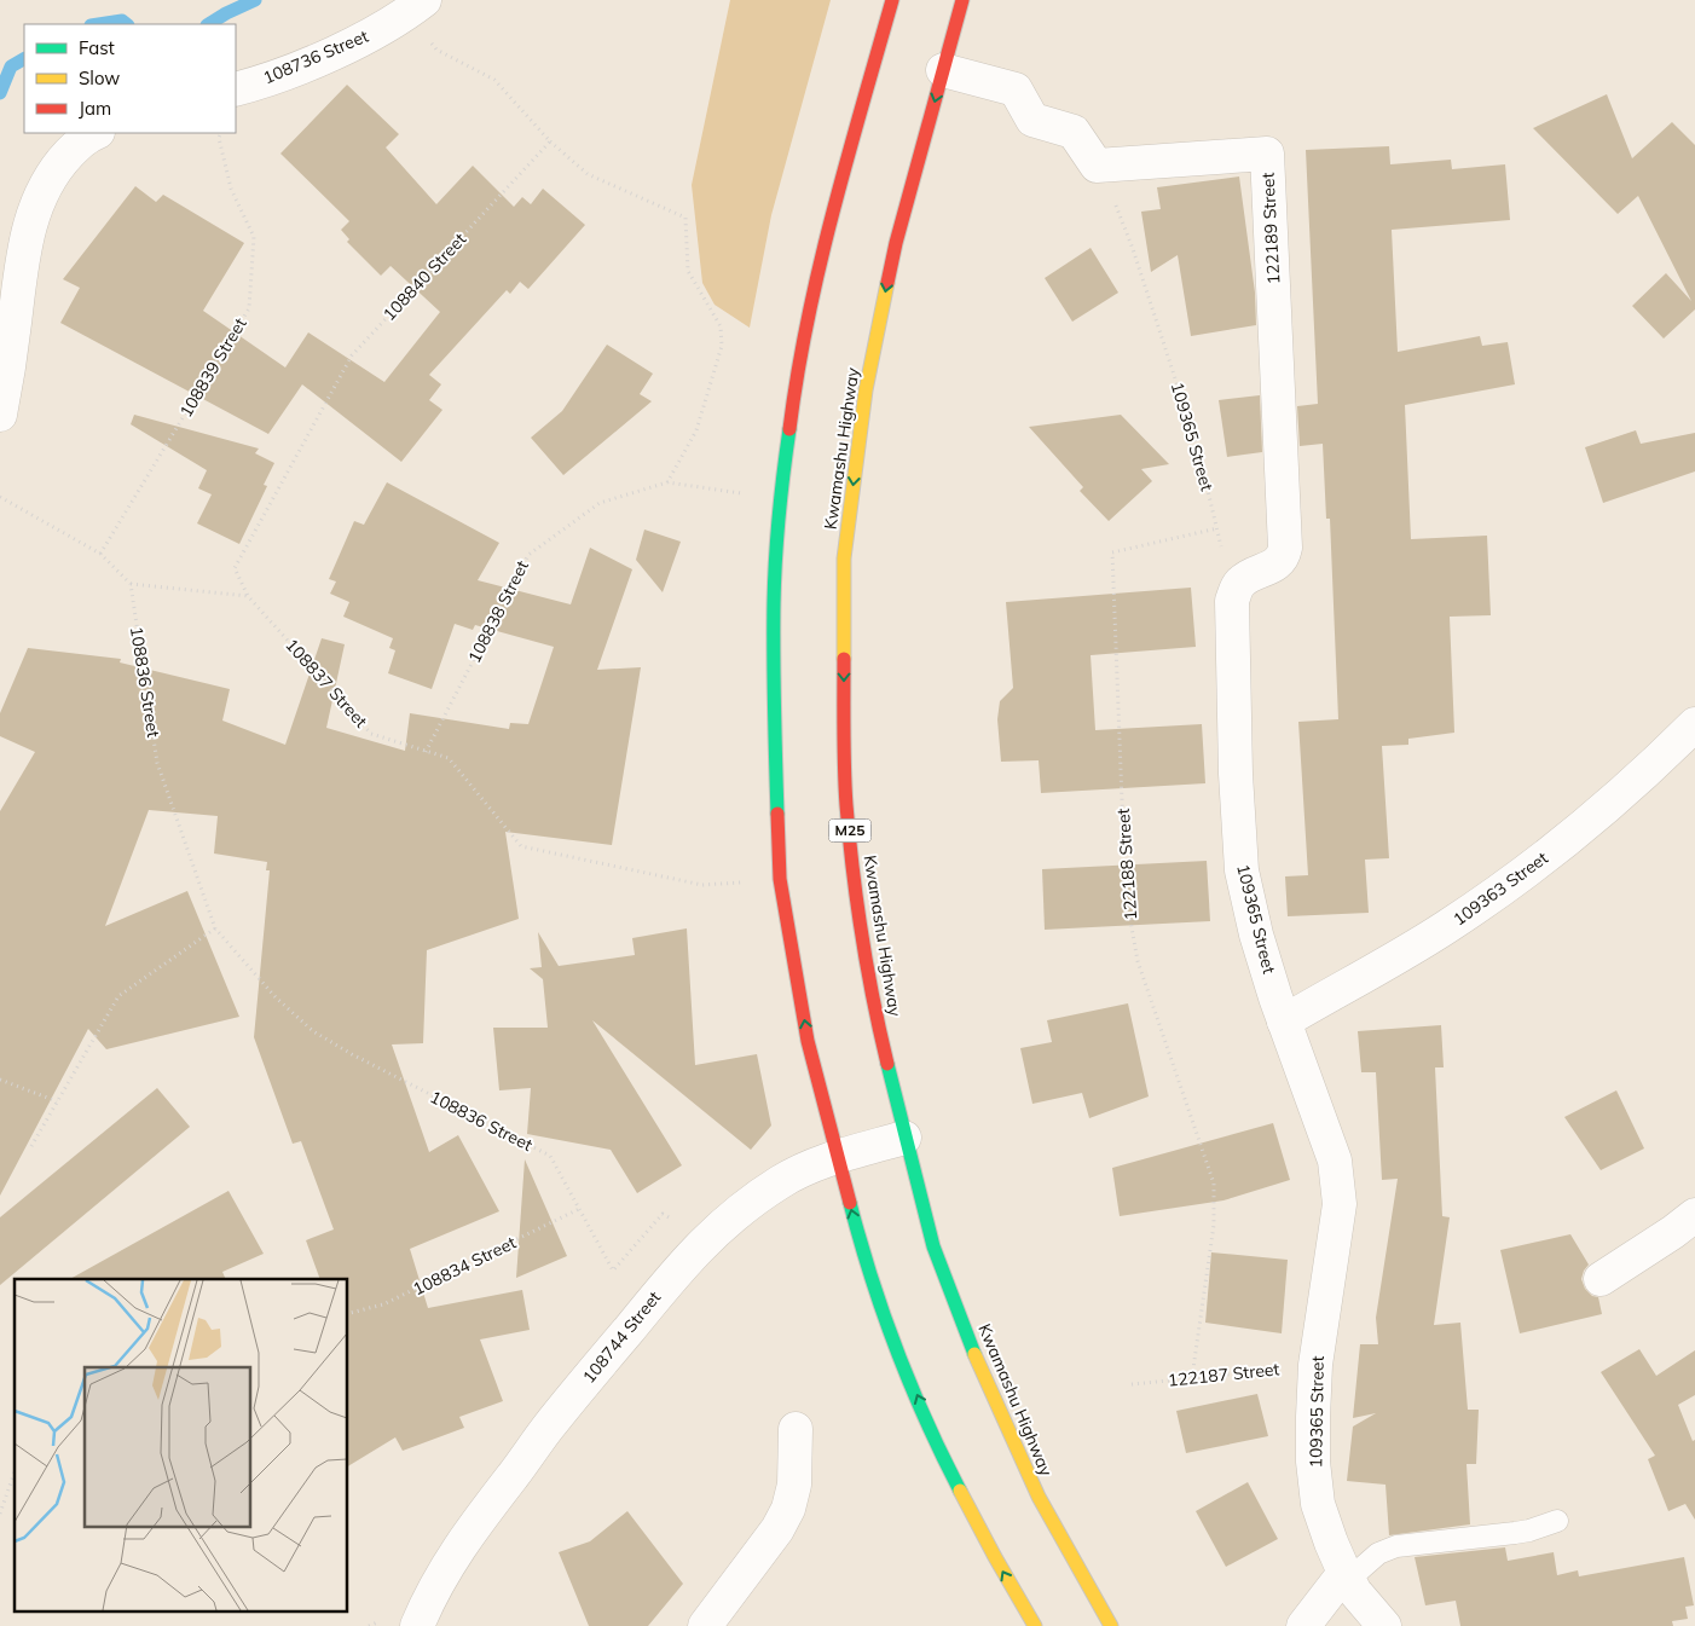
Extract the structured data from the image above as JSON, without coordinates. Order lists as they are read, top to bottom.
{
  "streets": {
    "main road": ["Kwamashu Highway", "M25"],
    "street": [
      "108736 Street",
      "122189 Street",
      "109365 Street",
      "109363 Street",
      "108744 Street"
    ],
    "path": [
      "108840 Street",
      "108839 Street",
      "108838 Street",
      "108836 Street",
      "108837 Street",
      "122188 Street",
      "108834 Street",
      "122187 Street"
    ]
  },
  "crossings": [
    ["122189 Street", "109365 Street"],
    ["108840 Street", "108837 Street"],
    ["109365 Street", "122188 Street"],
    ["109365 Street", "109363 Street"],
    ["109365 Street", "122187 Street"],
    ["Kwamashu Highway", "108744 Street"],
    ["108838 Street", "108837 Street"],
    ["108836 Street", "108834 Street"],
    ["108836 Street", "108744 Street"],
    ["122188 Street", "122187 Street"]
  ],
  "legend": ["Fast", "Slow", "Jam"]
}
